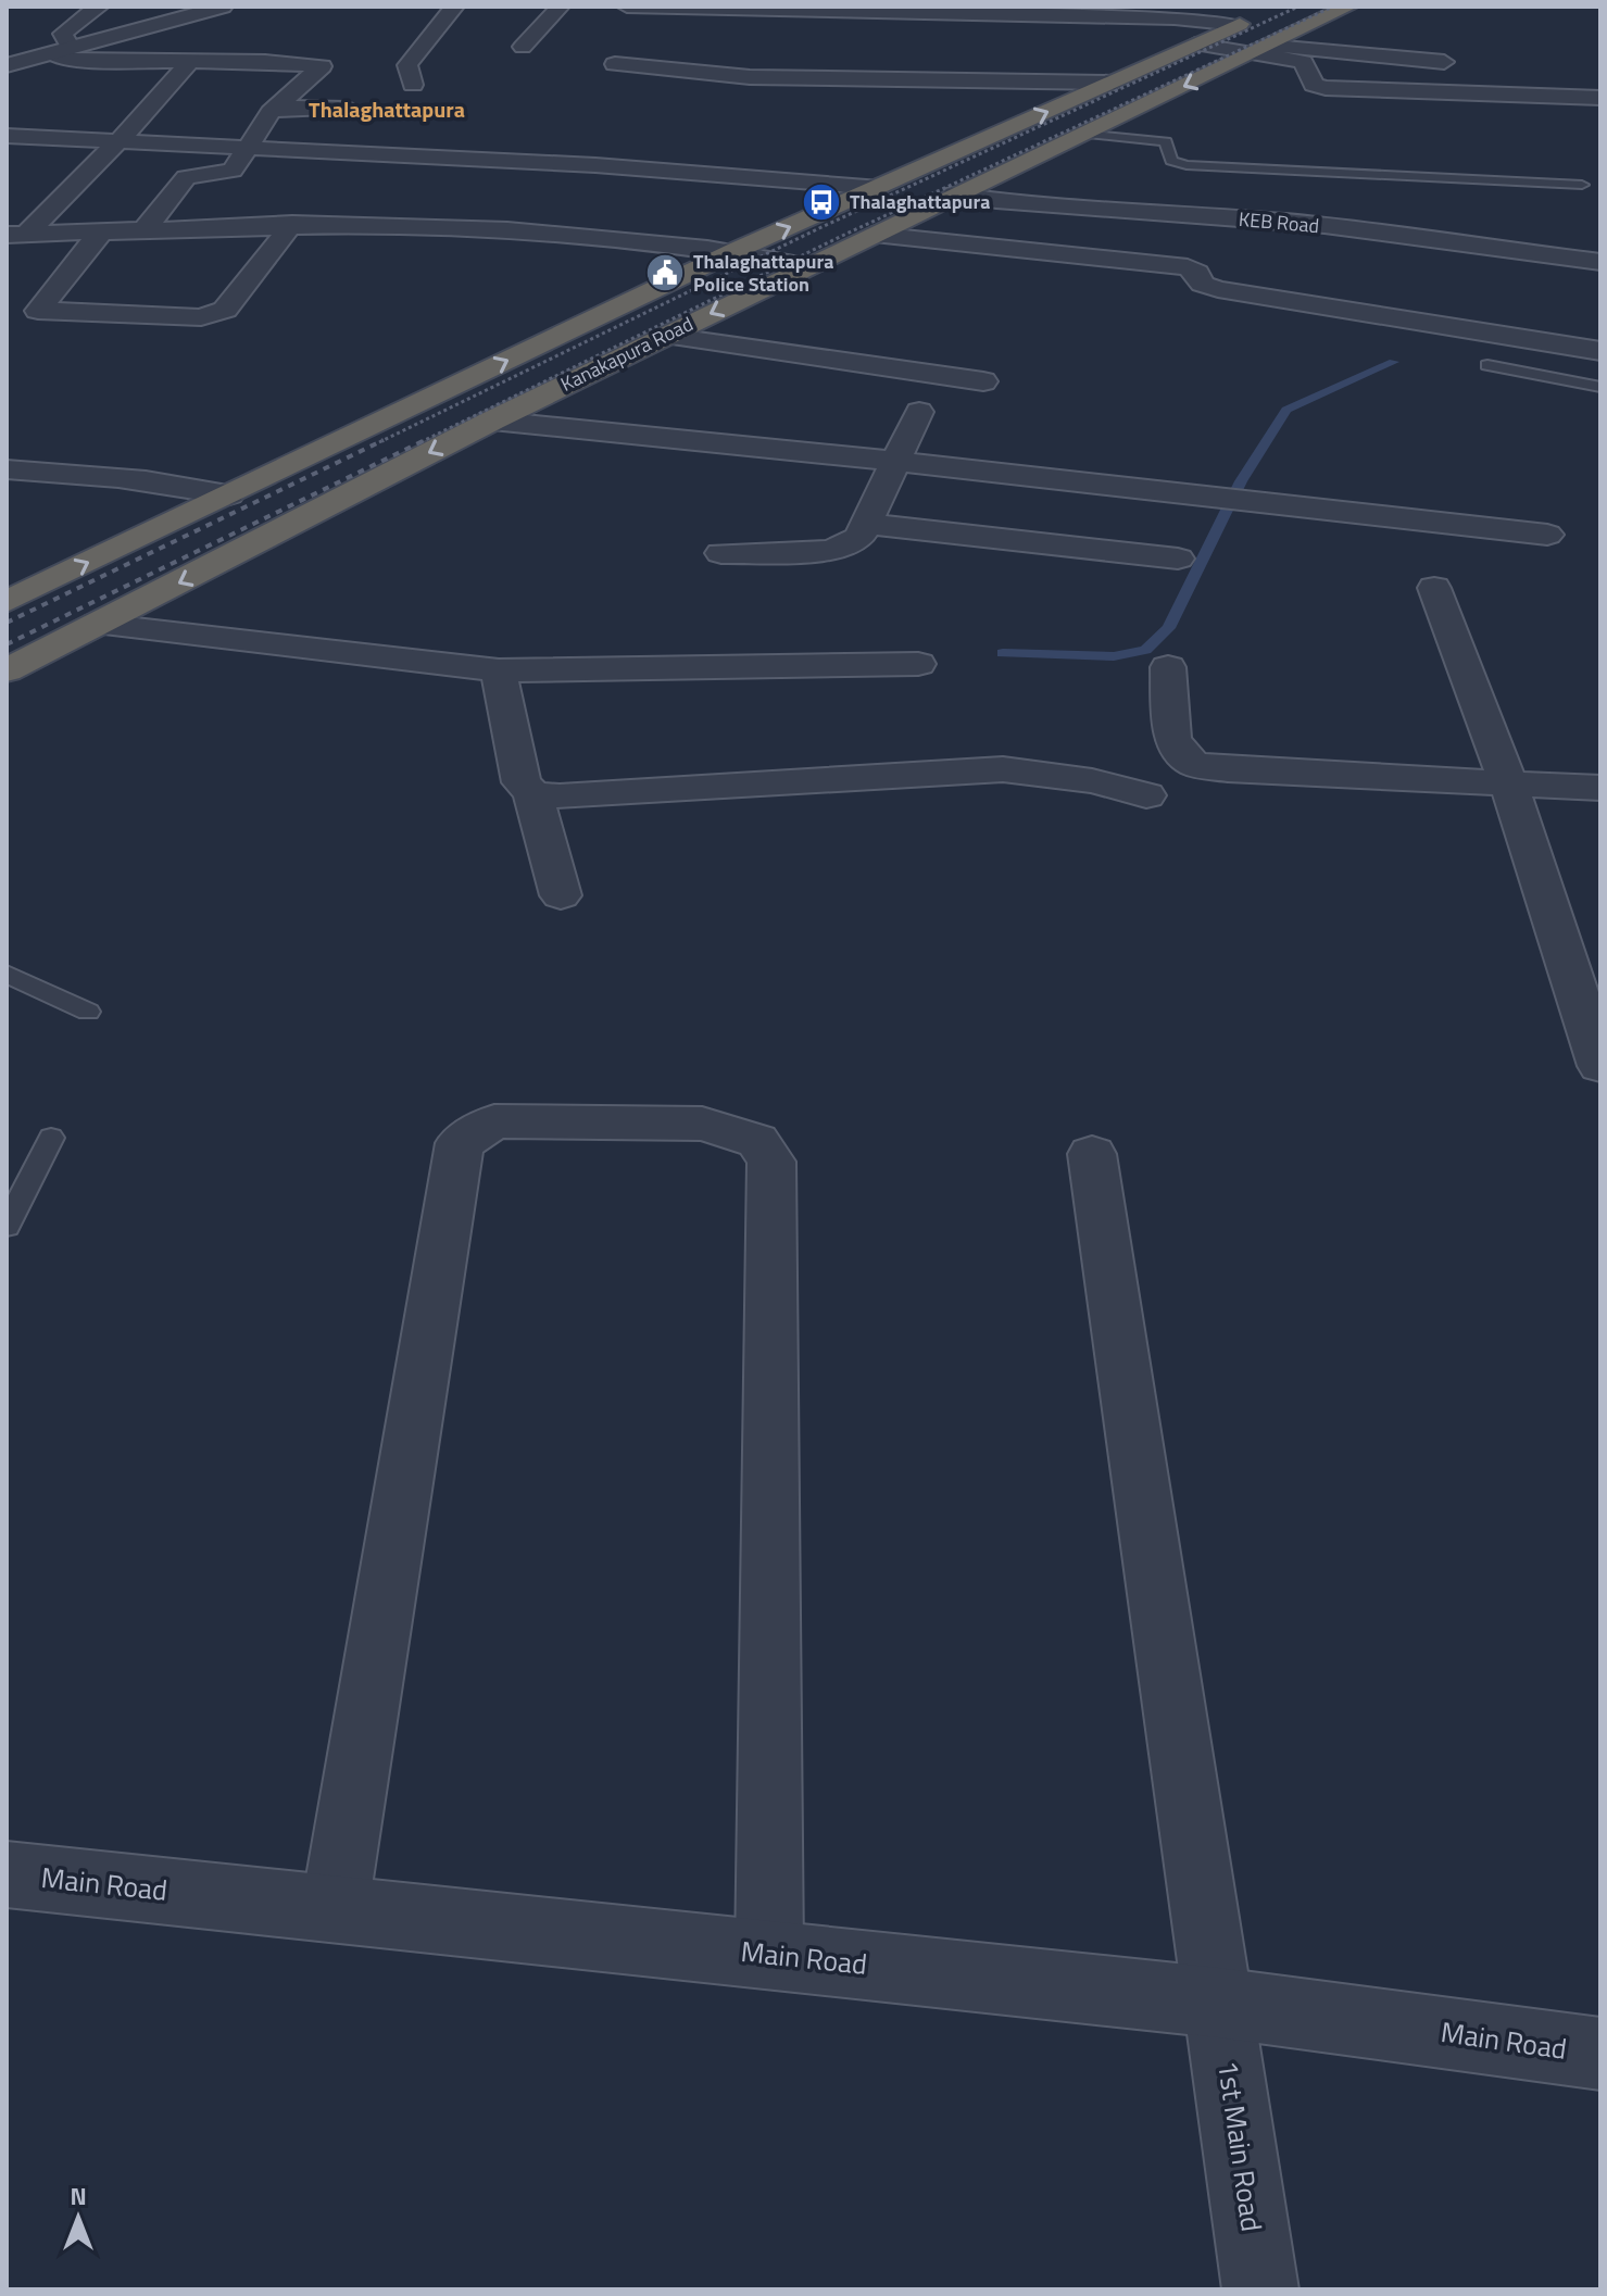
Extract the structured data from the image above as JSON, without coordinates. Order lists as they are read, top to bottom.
{
  "streets": {
    "highway": ["Kanakapura Road"],
    "street": ["KEB Road", "Main Road", "1st Main Road"]
  },
  "crossings": [
    ["KEB Road", "Kanakapura Road"],
    ["Main Road", "1st Main Road"]
  ],
  "districts": ["Thalaghattapura"],
  "places": {
    "bus stop": ["Thalaghattapura"],
    "public building": ["Thalaghattapura Police Station"]
  },
  "north": "top"
}
